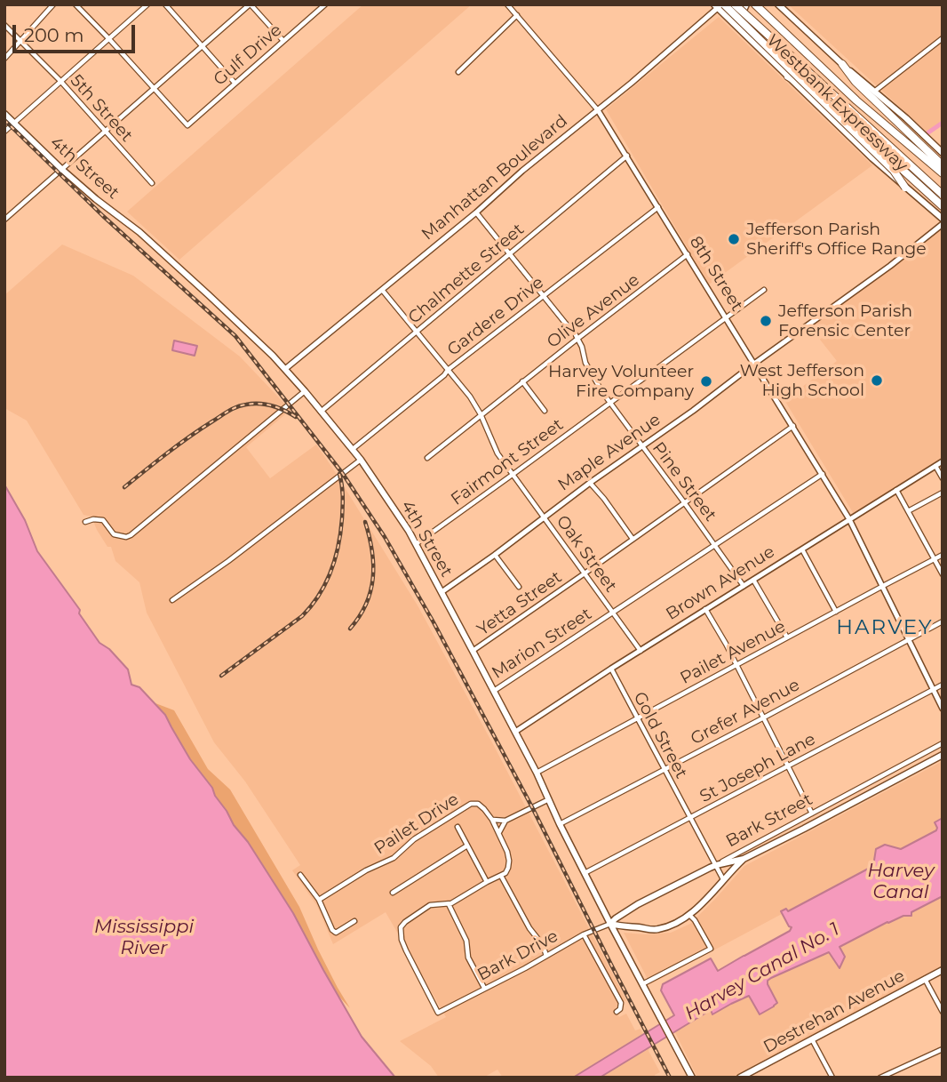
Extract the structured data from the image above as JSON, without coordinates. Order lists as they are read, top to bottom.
{
  "streets": {
    "highway": ["Westbank Expressway"],
    "main road": ["4th Street", "Bark Street", "Destrehan Avenue"],
    "street": [
      "Gulf Drive",
      "5th Street",
      "Manhattan Boulevard",
      "Chalmette Street",
      "8th Street",
      "Olive Avenue",
      "Gardere Drive",
      "Maple Avenue",
      "Fairmont Street",
      "Pine Street",
      "Oak Street",
      "Brown Avenue",
      "Yetta Street",
      "Marion Street",
      "Pailet Avenue",
      "Grefer Avenue",
      "Gold Street",
      "St Joseph Lane",
      "Pailet Drive",
      "Bark Drive"
    ]
  },
  "crossings": [
    ["Westbank Expressway", "Manhattan Boulevard"],
    ["4th Street", "Manhattan Boulevard"],
    ["4th Street", "Chalmette Street"],
    ["4th Street", "Gardere Drive"],
    ["4th Street", "Maple Avenue"],
    ["4th Street", "Fairmont Street"],
    ["4th Street", "Brown Avenue"],
    ["4th Street", "Yetta Street"],
    ["4th Street", "Marion Street"],
    ["4th Street", "Pailet Avenue"],
    ["4th Street", "Grefer Avenue"],
    ["4th Street", "St Joseph Lane"],
    ["4th Street", "Bark Street"],
    ["4th Street", "Bark Drive"],
    ["Manhattan Boulevard", "8th Street"],
    ["Manhattan Boulevard", "Pine Street"],
    ["Manhattan Boulevard", "Oak Street"],
    ["Chalmette Street", "8th Street"],
    ["Chalmette Street", "Pine Street"],
    ["Chalmette Street", "Oak Street"],
    ["8th Street", "Olive Avenue"],
    ["8th Street", "Gardere Drive"],
    ["8th Street", "Maple Avenue"],
    ["8th Street", "Fairmont Street"],
    ["8th Street", "Brown Avenue"],
    ["8th Street", "Yetta Street"],
    ["8th Street", "Marion Street"],
    ["8th Street", "Pailet Avenue"],
    ["8th Street", "Grefer Avenue"],
    ["8th Street", "St Joseph Lane"],
    ["Olive Avenue", "Pine Street"],
    ["Olive Avenue", "Oak Street"],
    ["Gardere Drive", "Pine Street"],
    ["Gardere Drive", "Oak Street"],
    ["Maple Avenue", "Pine Street"],
    ["Maple Avenue", "Oak Street"],
    ["Fairmont Street", "Pine Street"],
    ["Fairmont Street", "Oak Street"],
    ["Pine Street", "Brown Avenue"],
    ["Pine Street", "Yetta Street"],
    ["Pine Street", "Marion Street"],
    ["Oak Street", "Brown Avenue"],
    ["Oak Street", "Yetta Street"],
    ["Oak Street", "Marion Street"],
    ["Brown Avenue", "Gold Street"],
    ["Pailet Avenue", "Gold Street"],
    ["Grefer Avenue", "Gold Street"],
    ["Gold Street", "St Joseph Lane"],
    ["Gold Street", "Bark Street"],
    ["Bark Street", "Bark Drive"]
  ],
  "districts": ["HARVEY"],
  "water": ["Harvey Canal", "Mississippi River", "Harvey Canal No. 1"],
  "places": [
    "Jefferson Parish Sheriff's Office Range",
    "Jefferson Parish Forensic Center",
    "West Jefferson High School",
    "Harvey Volunteer Fire Company"
  ],
  "scale_bar": "200 m"
}
